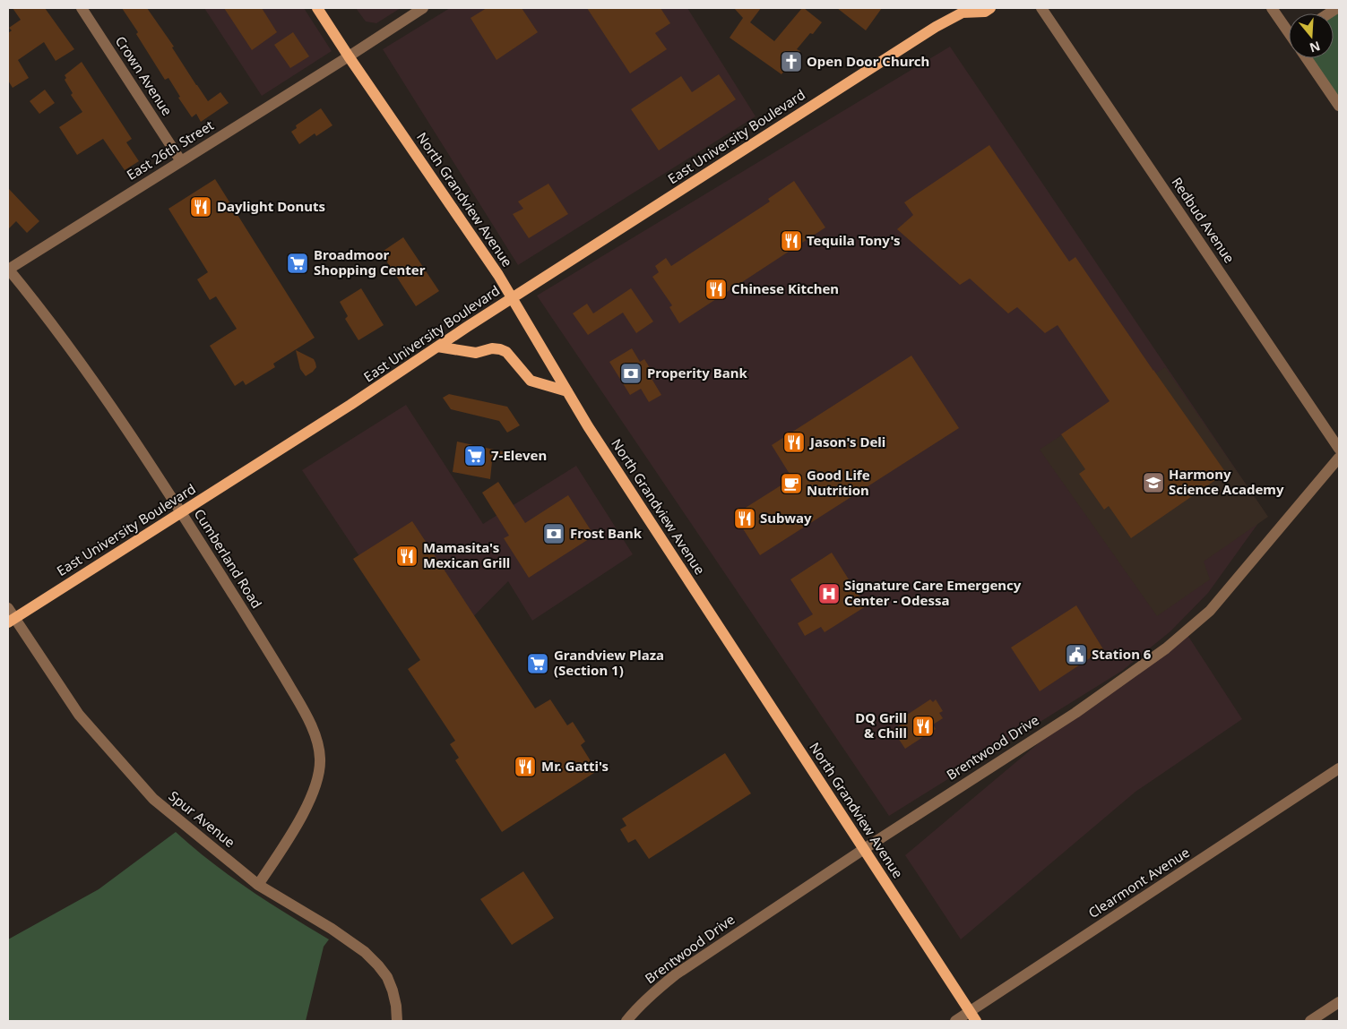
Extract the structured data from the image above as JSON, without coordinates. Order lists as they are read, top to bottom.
{
  "streets": {
    "main road": ["East University Boulevard", "North Grandview Avenue"],
    "street": [
      "Crown Avenue",
      "East 26th Street",
      "Redbud Avenue",
      "Cumberland Road",
      "Brentwood Drive",
      "Spur Avenue",
      "Clearmont Avenue"
    ]
  },
  "crossings": [
    ["Crown Avenue", "East 26th Street"],
    ["East University Boulevard", "North Grandview Avenue"],
    ["East University Boulevard", "Cumberland Road"],
    ["East University Boulevard", "Spur Avenue"],
    ["East 26th Street", "North Grandview Avenue"],
    ["East 26th Street", "Cumberland Road"],
    ["North Grandview Avenue", "Brentwood Drive"],
    ["North Grandview Avenue", "Clearmont Avenue"],
    ["Cumberland Road", "Spur Avenue"]
  ],
  "places": {
    "church": ["Open Door Church"],
    "restaurant": [
      "Daylight Donuts",
      "Tequila Tony's",
      "Chinese Kitchen",
      "Jason's Deli",
      "Subway",
      "Mamasita's Mexican Grill",
      "DQ Grill & Chill",
      "Mr. Gatti's"
    ],
    "supermarket": ["Broadmoor Shopping Center", "7-Eleven", "Grandview Plaza (Section 1)"],
    "bank": ["Properity Bank", "Frost Bank"],
    "school or university": ["Harmony Science Academy"],
    "cafe": ["Good Life Nutrition"],
    "hospital": ["Signature Care Emergency Center - Odessa"],
    "public building": ["Station 6"]
  },
  "north": "bottom"
}
